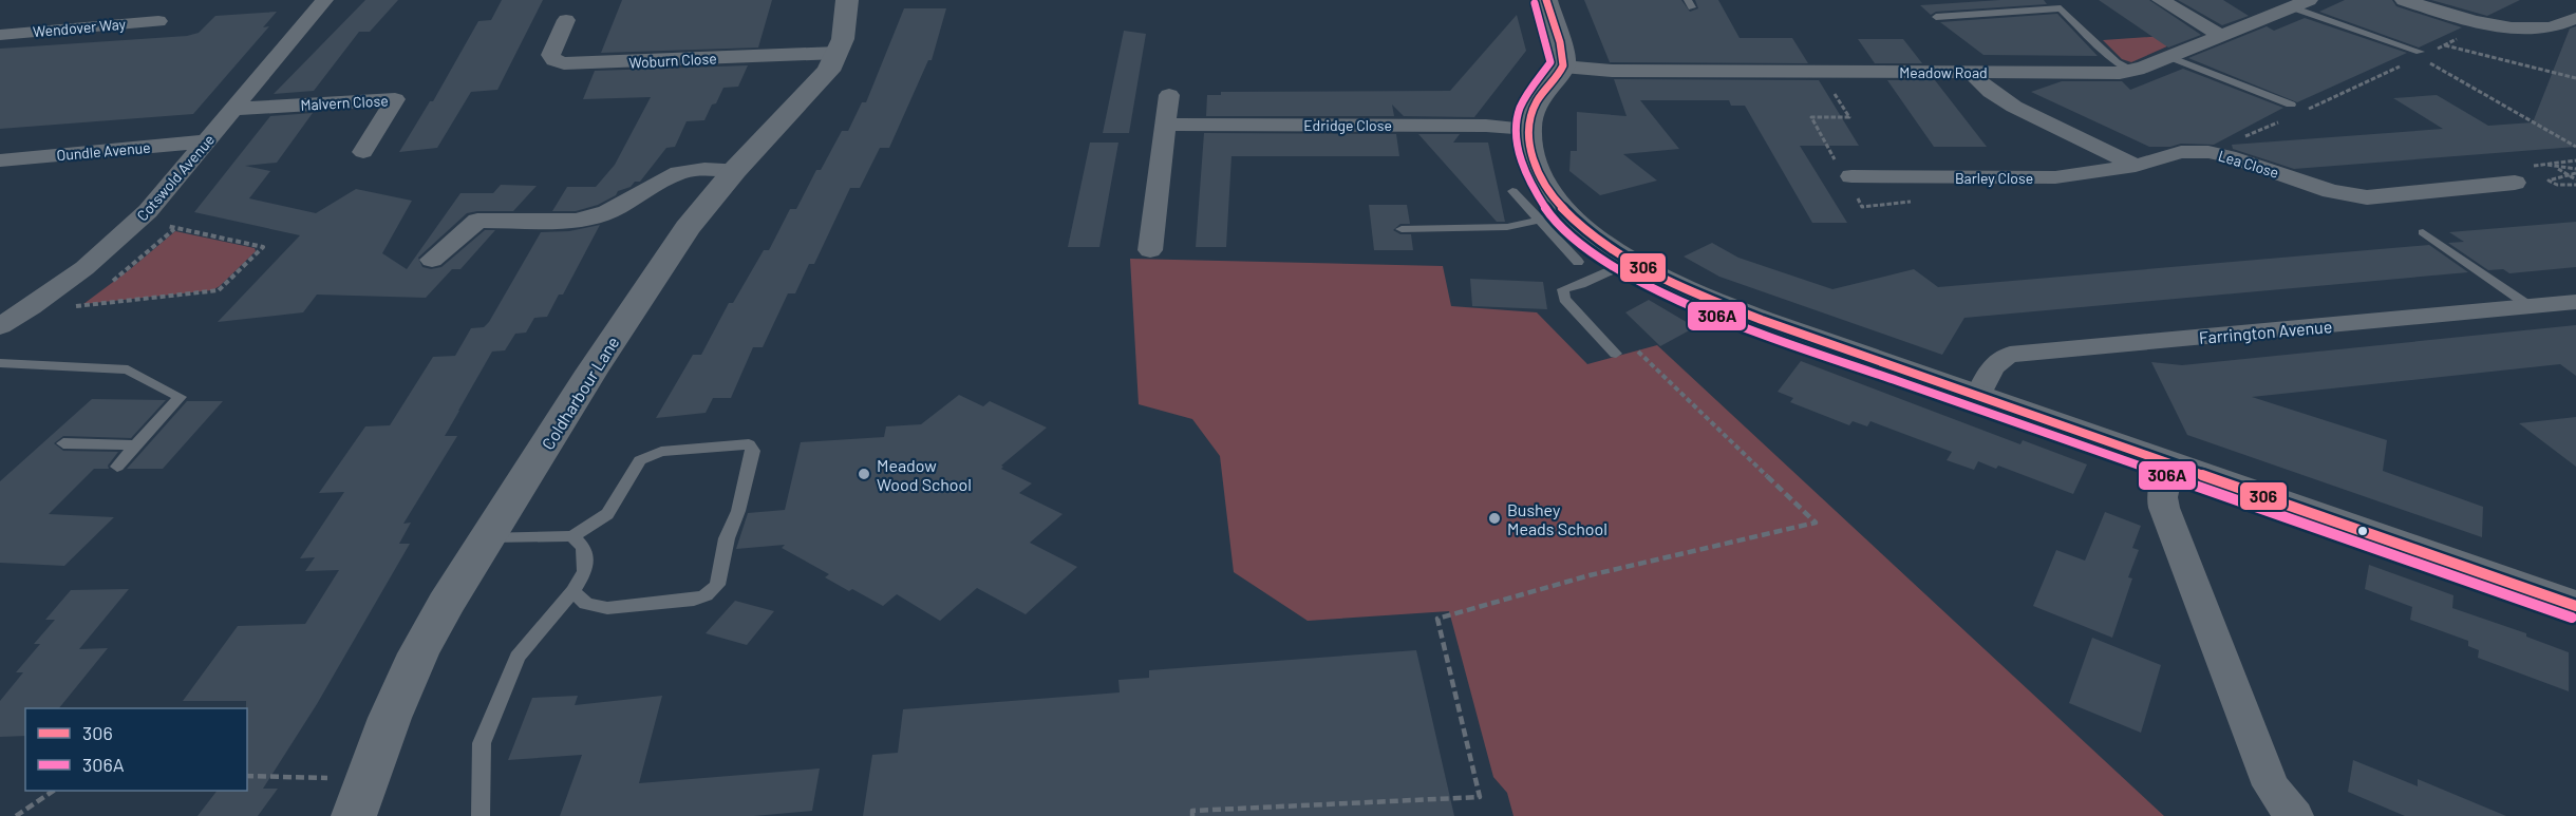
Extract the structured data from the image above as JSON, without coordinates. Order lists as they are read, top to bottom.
{
  "streets": {
    "street": [
      "Wendover Way",
      "Woburn Close",
      "Meadow Road",
      "Malvern Close",
      "Edridge Close",
      "Oundle Avenue",
      "Lea Close",
      "Cotswold Avenue",
      "Barley Close",
      "Farrington Avenue",
      "Coldharbour Lane"
    ]
  },
  "crossings": [
    ["Woburn Close", "Coldharbour Lane"],
    ["Malvern Close", "Cotswold Avenue"],
    ["Oundle Avenue", "Cotswold Avenue"],
    ["Lea Close", "Barley Close"]
  ],
  "places": ["Meadow Wood School", "Bushey Meads School"],
  "lines": ["transit line 306", "transit line 306A"],
  "legend": ["306", "306A"]
}
